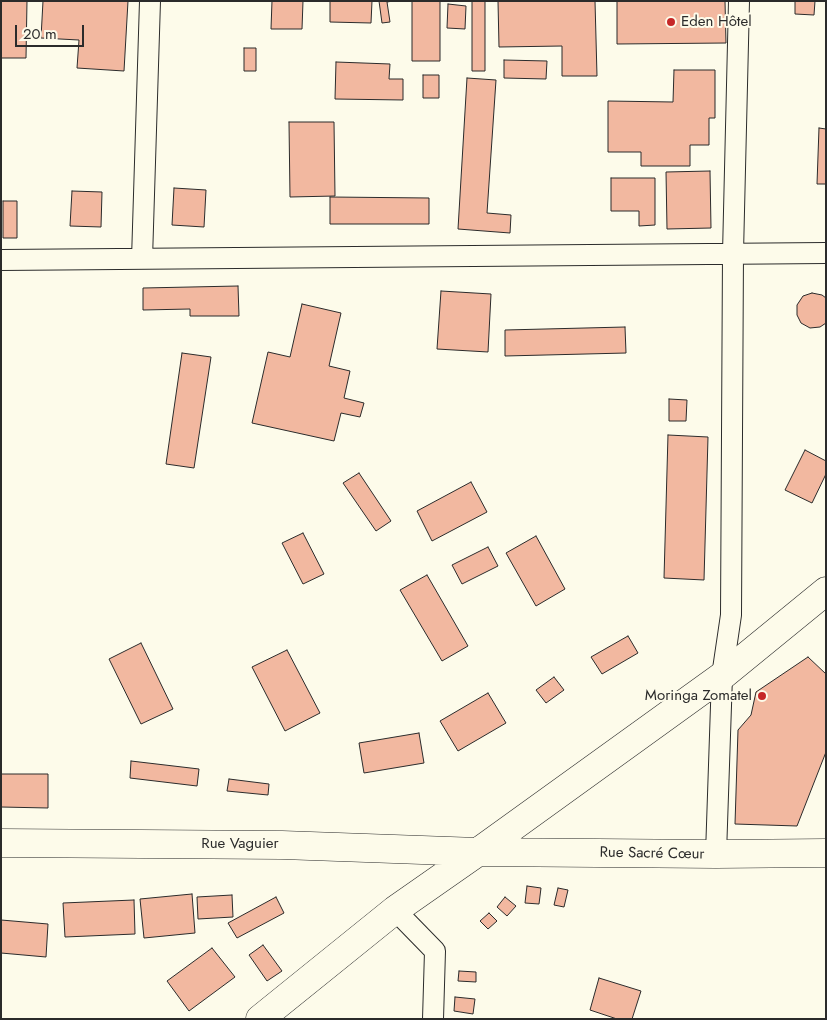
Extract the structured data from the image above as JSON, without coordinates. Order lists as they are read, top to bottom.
{
  "streets": {
    "street": ["Rue Vaguier", "Rue Sacré Cœur"]
  },
  "crossings": [
    ["Rue Vaguier", "Rue Sacré Cœur"]
  ],
  "places": ["Eden Hôtel", "Moringa Zomatel"],
  "scale_bar": "20 m"
}
